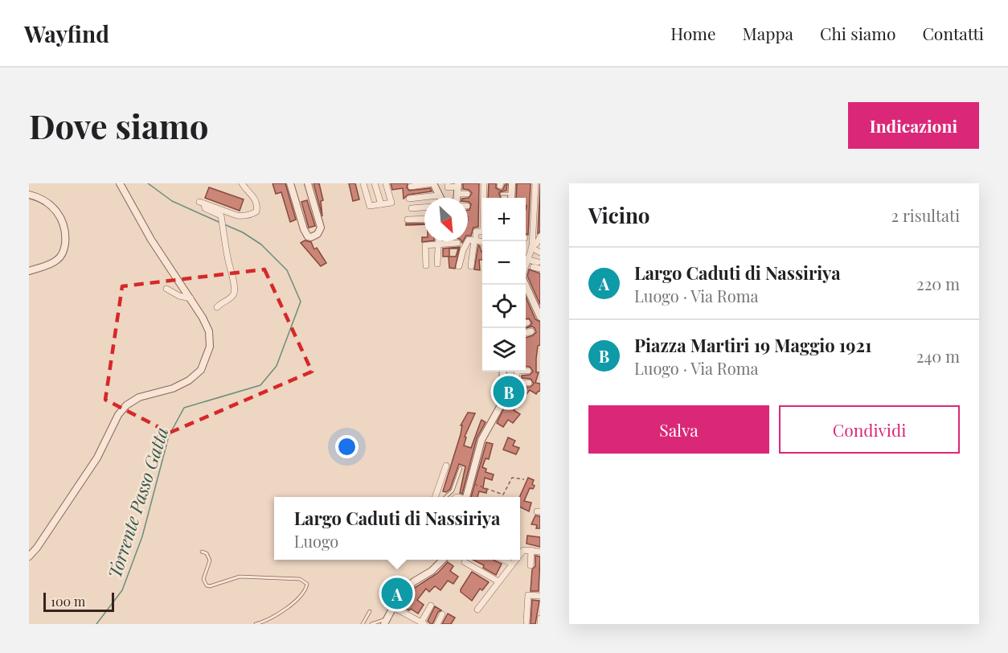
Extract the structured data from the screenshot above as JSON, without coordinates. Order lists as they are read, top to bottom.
{
  "water": ["Torrente Passo Gatta"],
  "scale_bar": "100 m",
  "north": "bottom right",
  "page": {
    "header": "Wayfind",
    "nav": [
      "Home",
      "Mappa",
      "Chi siamo",
      "Contatti"
    ],
    "buttons": [
      "Indicazioni",
      ["Salva", "Condividi"]
    ],
    "title": "Dove siamo",
    "heading": ["Vicino", "2 risultati"],
    "map_buttons": ["+", "−"],
    "list": [
      {
        "mark": "A",
        "name": "Largo Caduti di Nassiriya",
        "note": "Luogo · Via Roma",
        "value": "220 m"
      },
      {
        "mark": "B",
        "name": "Piazza Martiri 19 Maggio 1921",
        "note": "Luogo · Via Roma",
        "value": "240 m"
      }
    ],
    "pins": ["B", "A"],
    "popup": ["Largo Caduti di Nassiriya", "Luogo"],
    "scale": "100 m"
  }
}
